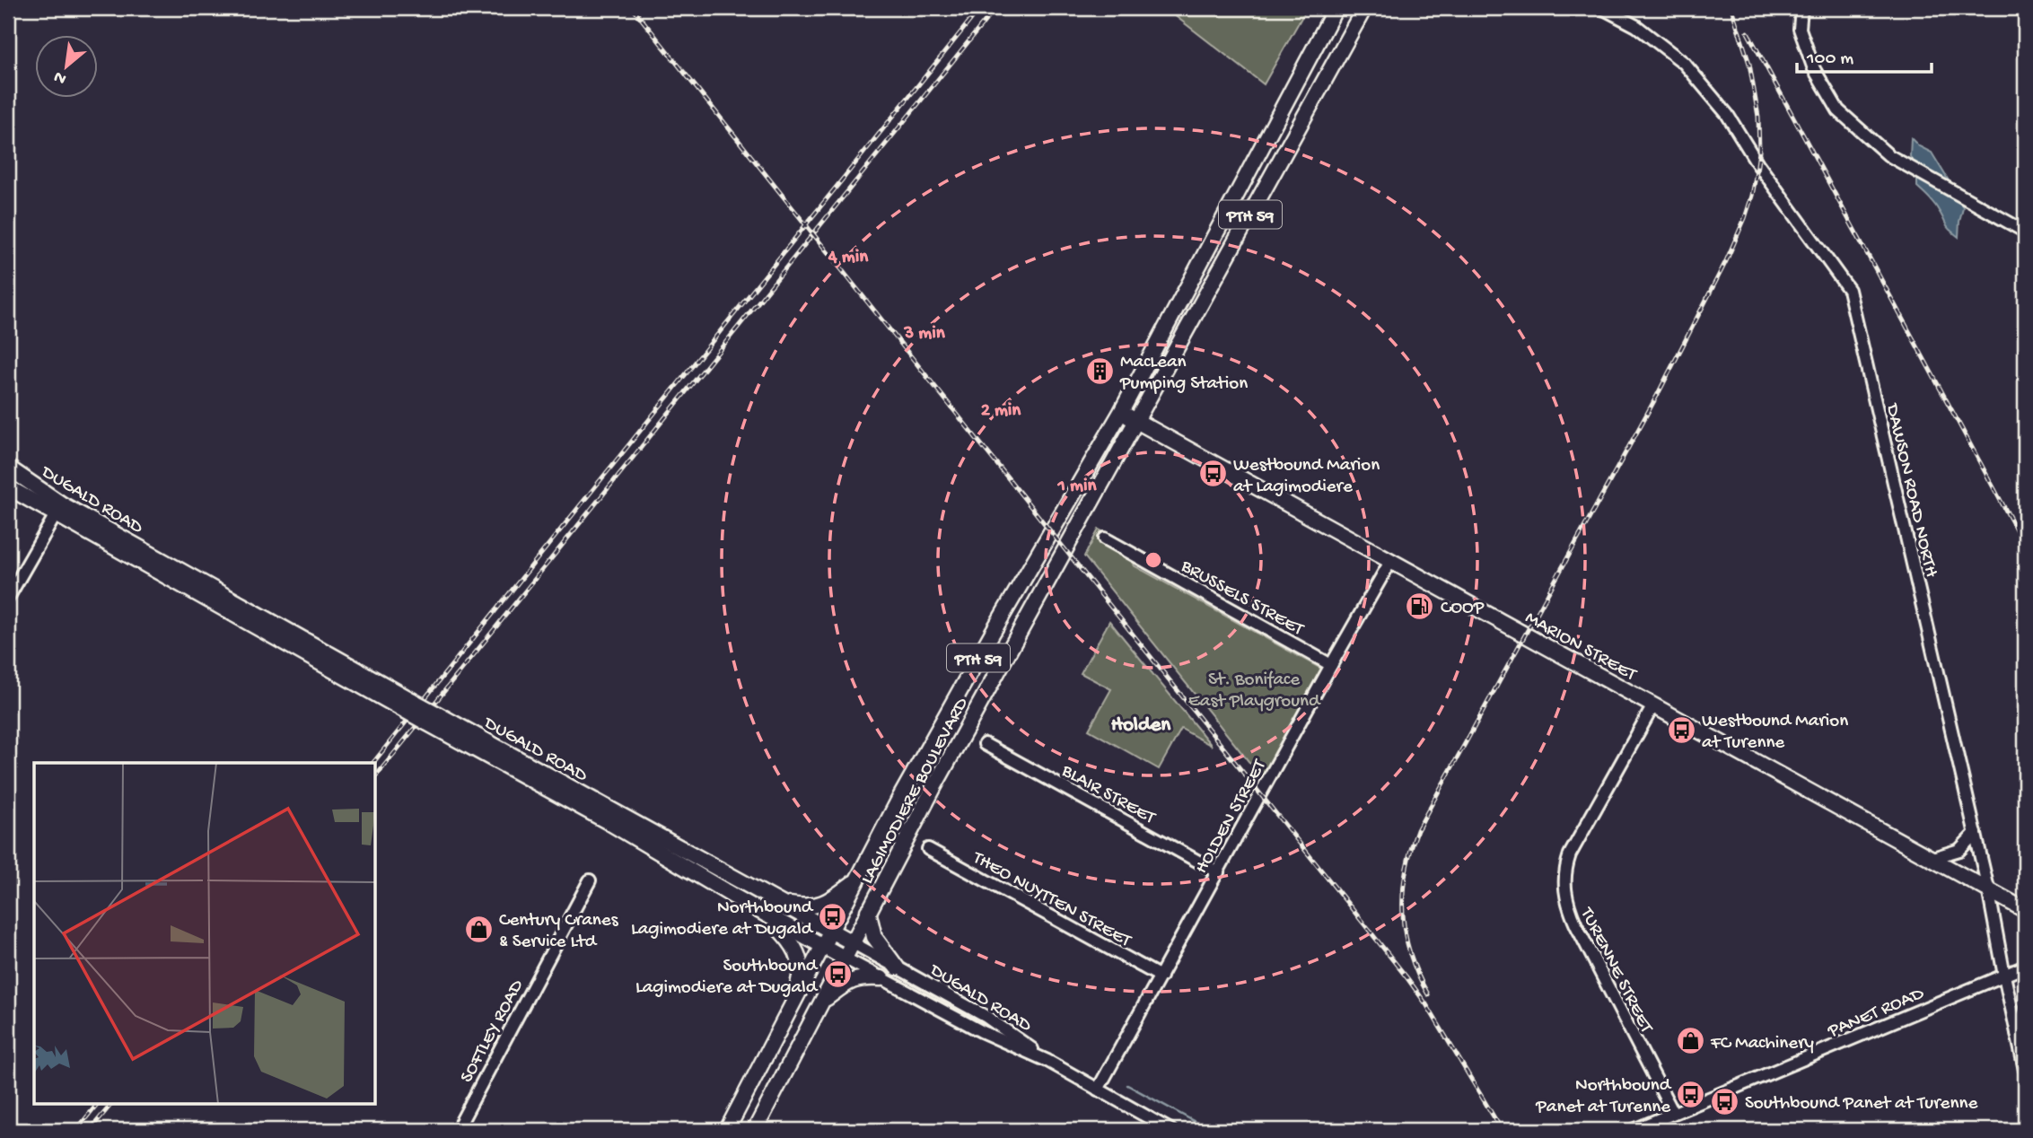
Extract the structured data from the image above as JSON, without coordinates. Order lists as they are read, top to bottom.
{
  "streets": {
    "main road": [
      "PTH 59",
      "DUGALD ROAD",
      "MARION STREET",
      "LAGIMODIERE BOULEVARD"
    ],
    "street": [
      "DAWSON ROAD NORTH",
      "BRUSSELS STREET",
      "BLAIR STREET",
      "HOLDEN STREET",
      "THEO NUYTTEN STREET",
      "TURENNE STREET",
      "PANET ROAD",
      "SOFTLEY ROAD"
    ]
  },
  "crossings": [
    ["DAWSON ROAD NORTH", "MARION STREET"],
    ["DAWSON ROAD NORTH", "PANET ROAD"],
    ["DUGALD ROAD", "LAGIMODIERE BOULEVARD"],
    ["DUGALD ROAD", "HOLDEN STREET"],
    ["BRUSSELS STREET", "HOLDEN STREET"],
    ["MARION STREET", "LAGIMODIERE BOULEVARD"],
    ["MARION STREET", "HOLDEN STREET"],
    ["MARION STREET", "TURENNE STREET"],
    ["BLAIR STREET", "HOLDEN STREET"],
    ["HOLDEN STREET", "THEO NUYTTEN STREET"],
    ["TURENNE STREET", "PANET ROAD"]
  ],
  "districts": ["Holden"],
  "parks": ["St. Boniface East Playground"],
  "places": {
    "building": ["MacLean Pumping Station"],
    "bus stop": [
      "Westbound Marion at Lagimodiere",
      "Westbound Marion at Turenne",
      "Northbound Lagimodiere at Dugald",
      "Southbound Lagimodiere at Dugald",
      "Northbound Panet at Turenne",
      "Southbound Panet at Turenne"
    ],
    "fuel station": ["COOP"],
    "shop": ["Century Cranes & Service Ltd", "FC Machinery"]
  },
  "scale_bar": "100 m",
  "north": "bottom left",
  "rings": [
    "4 min",
    "3 min",
    "2 min",
    "1 min"
  ]
}
